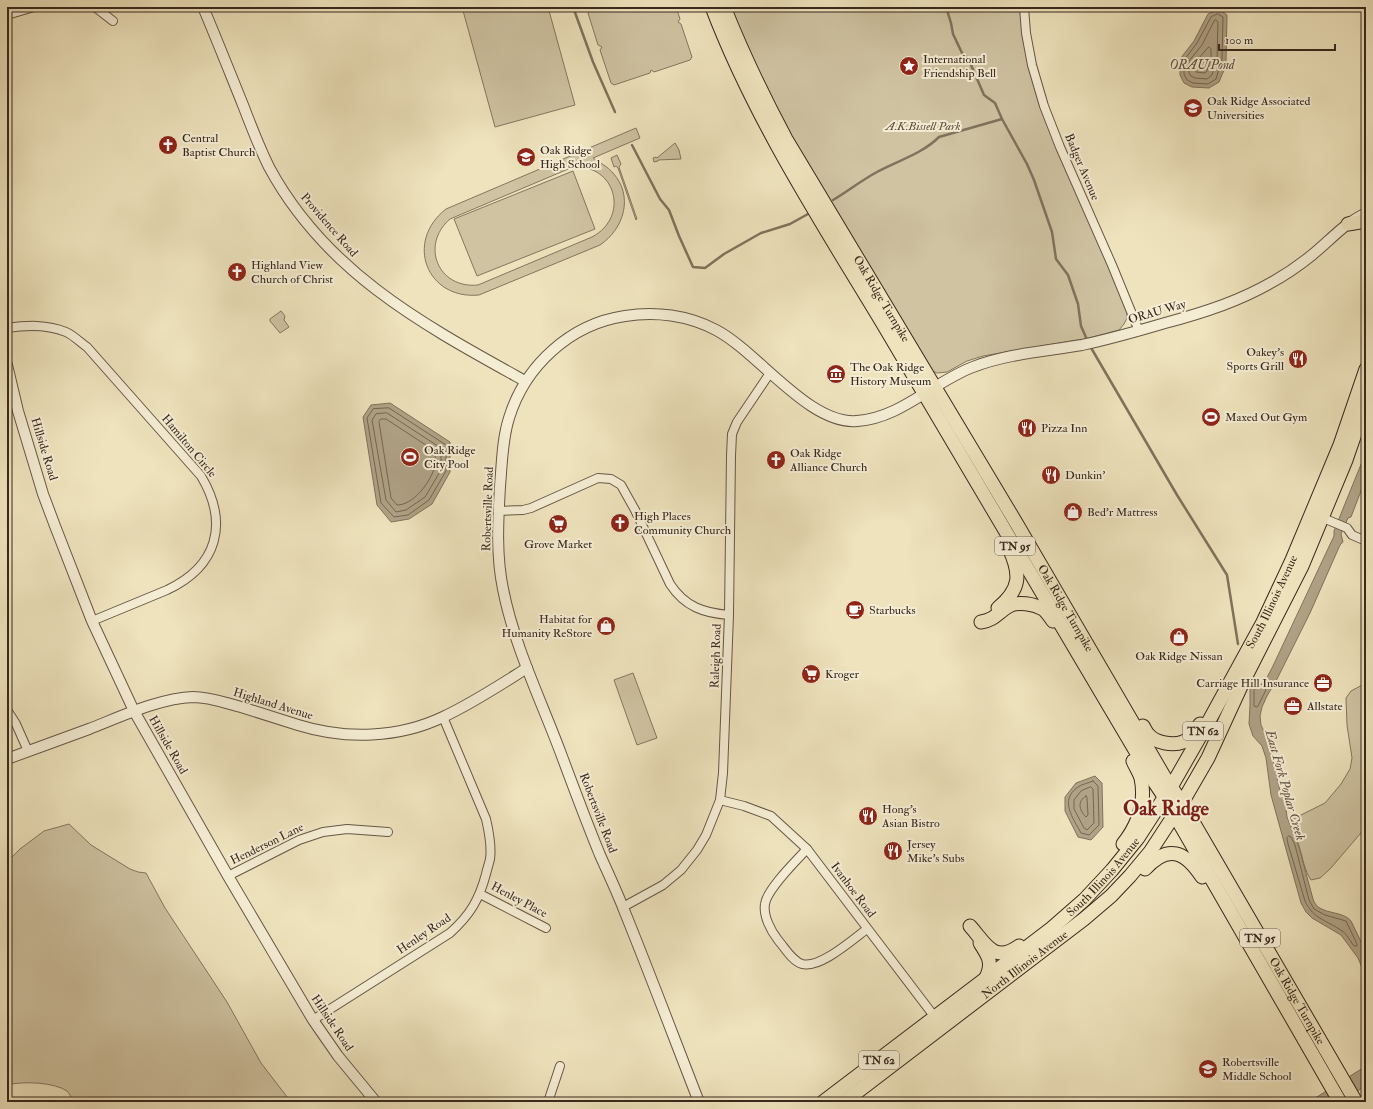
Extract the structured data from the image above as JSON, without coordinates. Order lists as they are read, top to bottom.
{
  "streets": {
    "highway": [
      "Oak Ridge Turnpike",
      "TN 95",
      "South Illinois Avenue",
      "TN 62",
      "North Illinois Avenue"
    ],
    "street": [
      "Badger Avenue",
      "Providence Road",
      "ORAU Way",
      "Hamilton Circle",
      "Hillside Road",
      "Robertsville Road",
      "Raleigh Road",
      "Highland Avenue",
      "Henderson Lane",
      "Ivanhoe Road",
      "Henley Place",
      "Henley Road"
    ]
  },
  "crossings": [
    ["Badger Avenue", "ORAU Way"],
    ["Providence Road", "Robertsville Road"],
    ["Oak Ridge Turnpike", "ORAU Way"],
    ["Oak Ridge Turnpike", "Robertsville Road"],
    ["Oak Ridge Turnpike", "South Illinois Avenue"],
    ["Oak Ridge Turnpike", "North Illinois Avenue"],
    ["ORAU Way", "Robertsville Road"],
    ["Hamilton Circle", "Hillside Road"],
    ["Hillside Road", "Highland Avenue"],
    ["Hillside Road", "Henderson Lane"],
    ["Hillside Road", "Henley Road"],
    ["Robertsville Road", "Raleigh Road"],
    ["Robertsville Road", "Highland Avenue"],
    ["South Illinois Avenue", "Ivanhoe Road"],
    ["South Illinois Avenue", "North Illinois Avenue"],
    ["Raleigh Road", "Ivanhoe Road"],
    ["Highland Avenue", "Henley Road"],
    ["Ivanhoe Road", "North Illinois Avenue"],
    ["Henley Place", "Henley Road"]
  ],
  "districts": ["Oak Ridge"],
  "water": ["ORAU Pond", "East Fork Poplar Creek"],
  "parks": ["A.K.Bissell Park"],
  "places": {
    "place": ["International Friendship Bell"],
    "school or university": ["Oak Ridge Associated Universities", "Oak Ridge High School", "Robertsville Middle School"],
    "church": [
      "Central Baptist Church",
      "Highland View Church of Christ",
      "Oak Ridge Alliance Church",
      "High Places Community Church"
    ],
    "restaurant": [
      "Oakey's Sports Grill",
      "Pizza Inn",
      "Dunkin'",
      "Hong's Asian Bistro",
      "Jersey Mike's Subs"
    ],
    "museum": ["The Oak Ridge History Museum"],
    "sports": ["Maxed Out Gym", "Oak Ridge City Pool"],
    "shop": ["Bed'r Mattress", "Habitat for Humanity ReStore", "Oak Ridge Nissan"],
    "supermarket": ["Grove Market", "Kroger"],
    "cafe": ["Starbucks"],
    "office": ["Carriage Hill Insurance", "Allstate"]
  },
  "scale_bar": "100 m"
}
